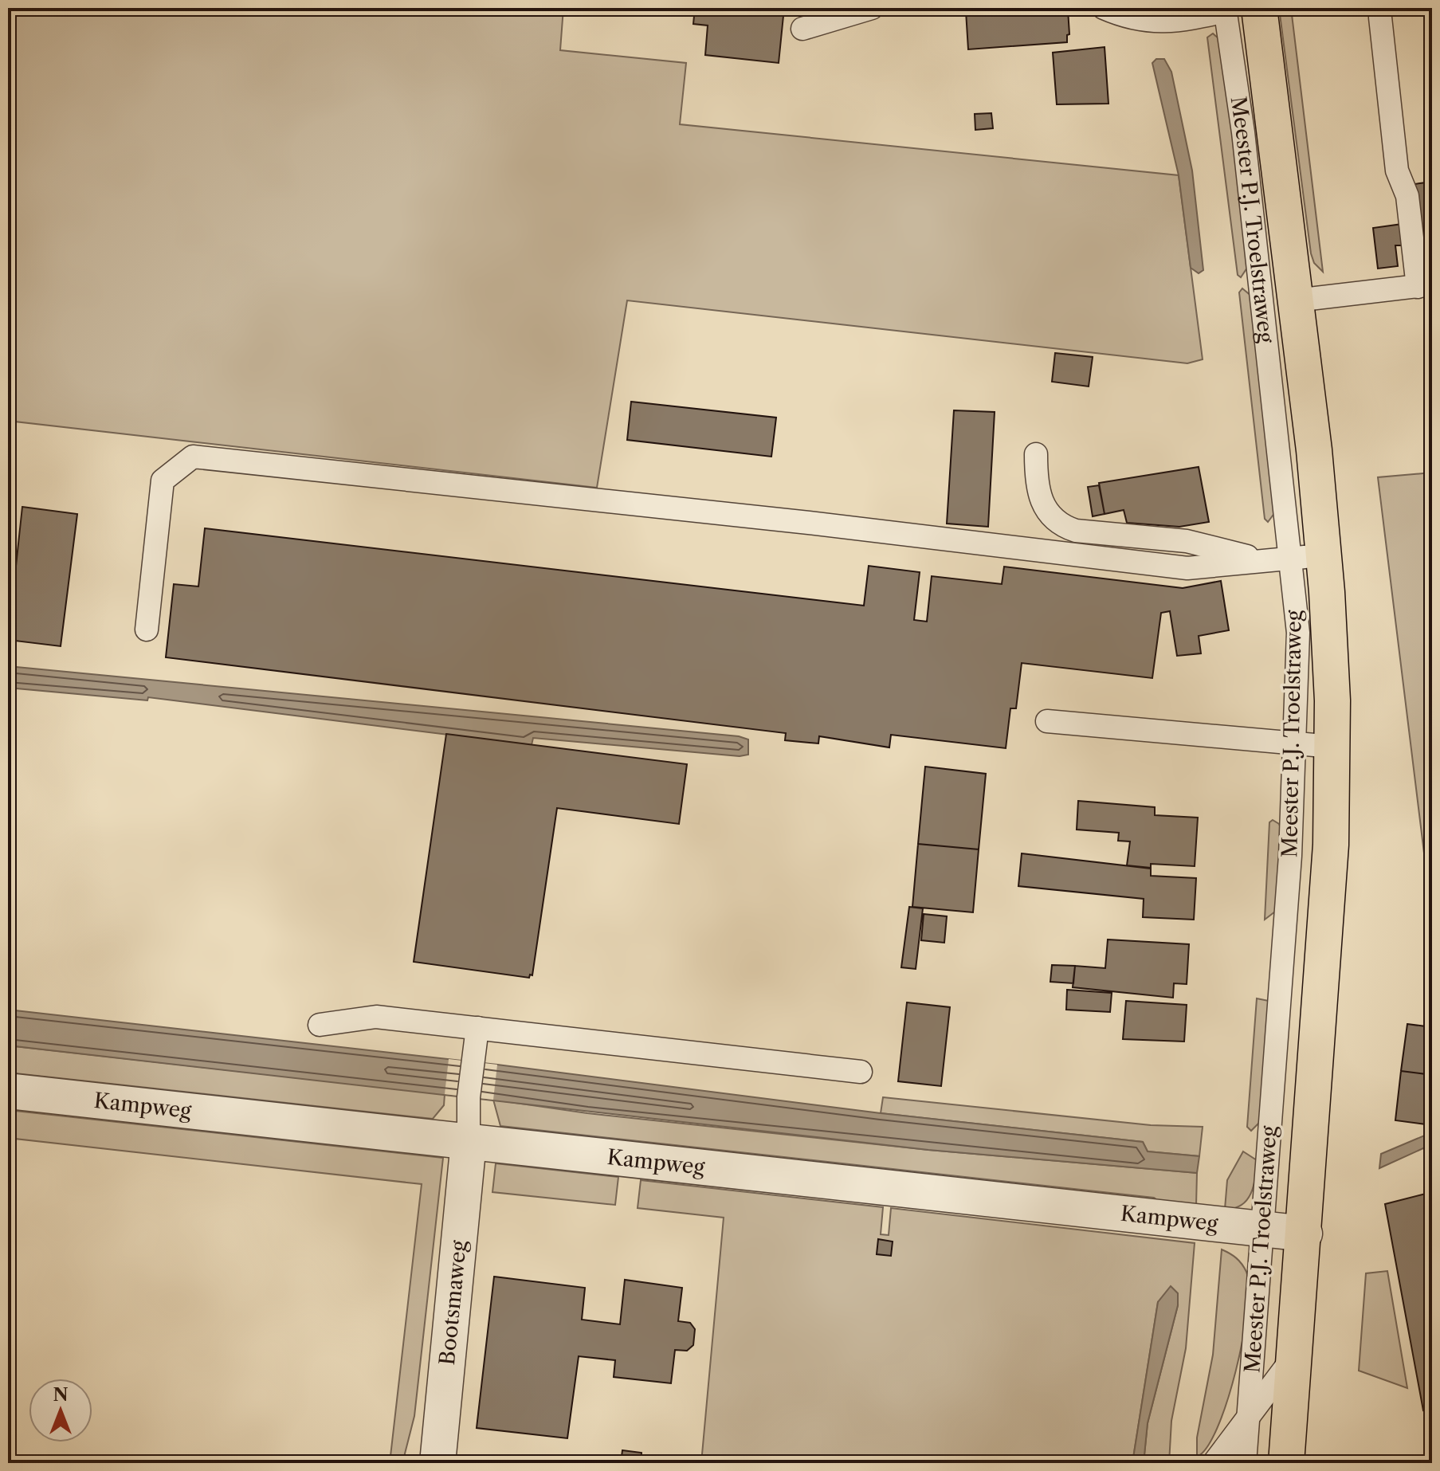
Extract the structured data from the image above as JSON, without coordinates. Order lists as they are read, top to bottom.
{
  "streets": {
    "main road": ["Meester P.J. Troelstraweg"],
    "street": ["Kampweg", "Bootsmaweg"]
  },
  "crossings": [
    ["Meester P.J. Troelstraweg", "Kampweg"],
    ["Kampweg", "Bootsmaweg"]
  ],
  "north": "top"
}
